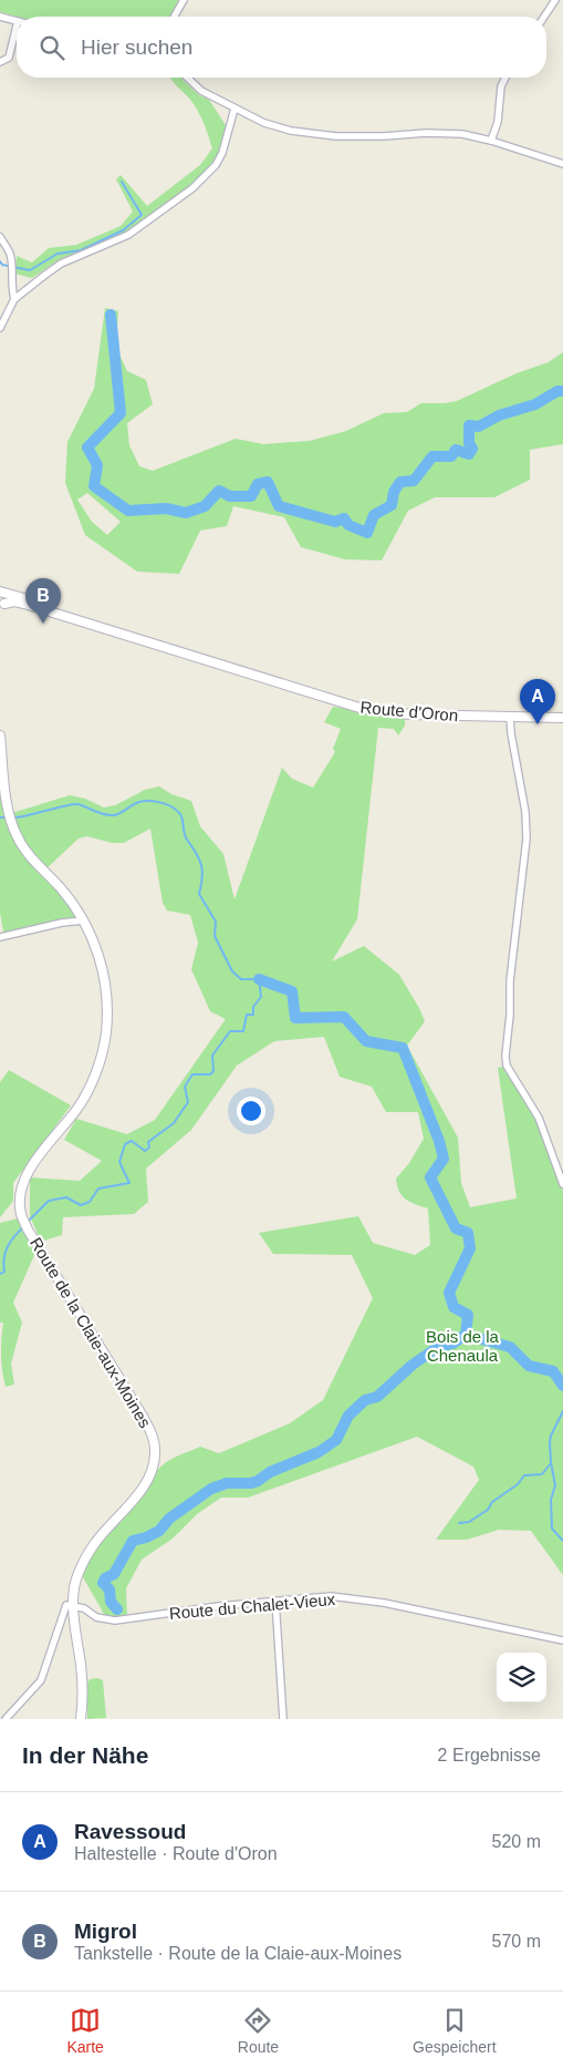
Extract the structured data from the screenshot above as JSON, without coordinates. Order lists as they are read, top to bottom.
{
  "streets": {
    "main road": ["Route d'Oron", "Route de la Claie-aux-Moines"],
    "street": ["Route du Chalet-Vieux"]
  },
  "crossings": [
    ["Route de la Claie-aux-Moines", "Route du Chalet-Vieux"]
  ],
  "parks": ["Bois de la Chenaula"],
  "page": {
    "search": "Hier suchen",
    "pins": ["B", "A"],
    "heading": ["In der Nähe", "2 Ergebnisse"],
    "list": [
      {
        "mark": "A",
        "name": "Ravessoud",
        "note": "Haltestelle · Route d'Oron",
        "value": "520 m"
      },
      {
        "mark": "B",
        "name": "Migrol",
        "note": "Tankstelle · Route de la Claie-aux-Moines",
        "value": "570 m"
      }
    ],
    "nav": ["Karte", "Route", "Gespeichert"]
  }
}
